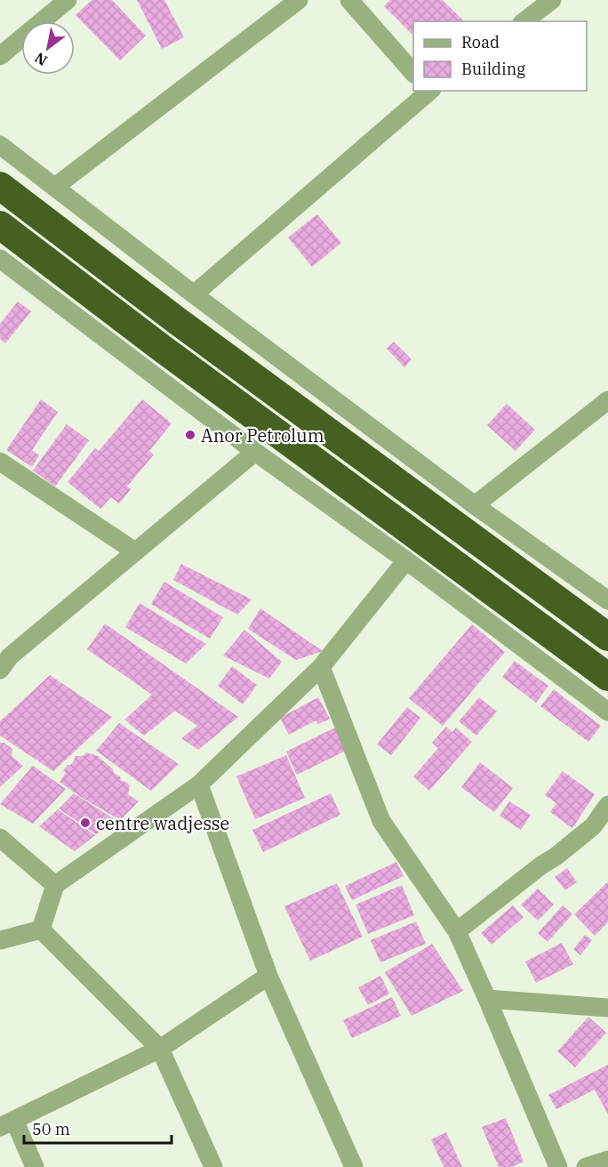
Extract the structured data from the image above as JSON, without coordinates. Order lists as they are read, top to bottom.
{
  "places": ["Anor Petrolum", "centre wadjesse"],
  "legend": ["Road", "Building"],
  "scale_bar": "50 m",
  "north": "bottom left"
}
